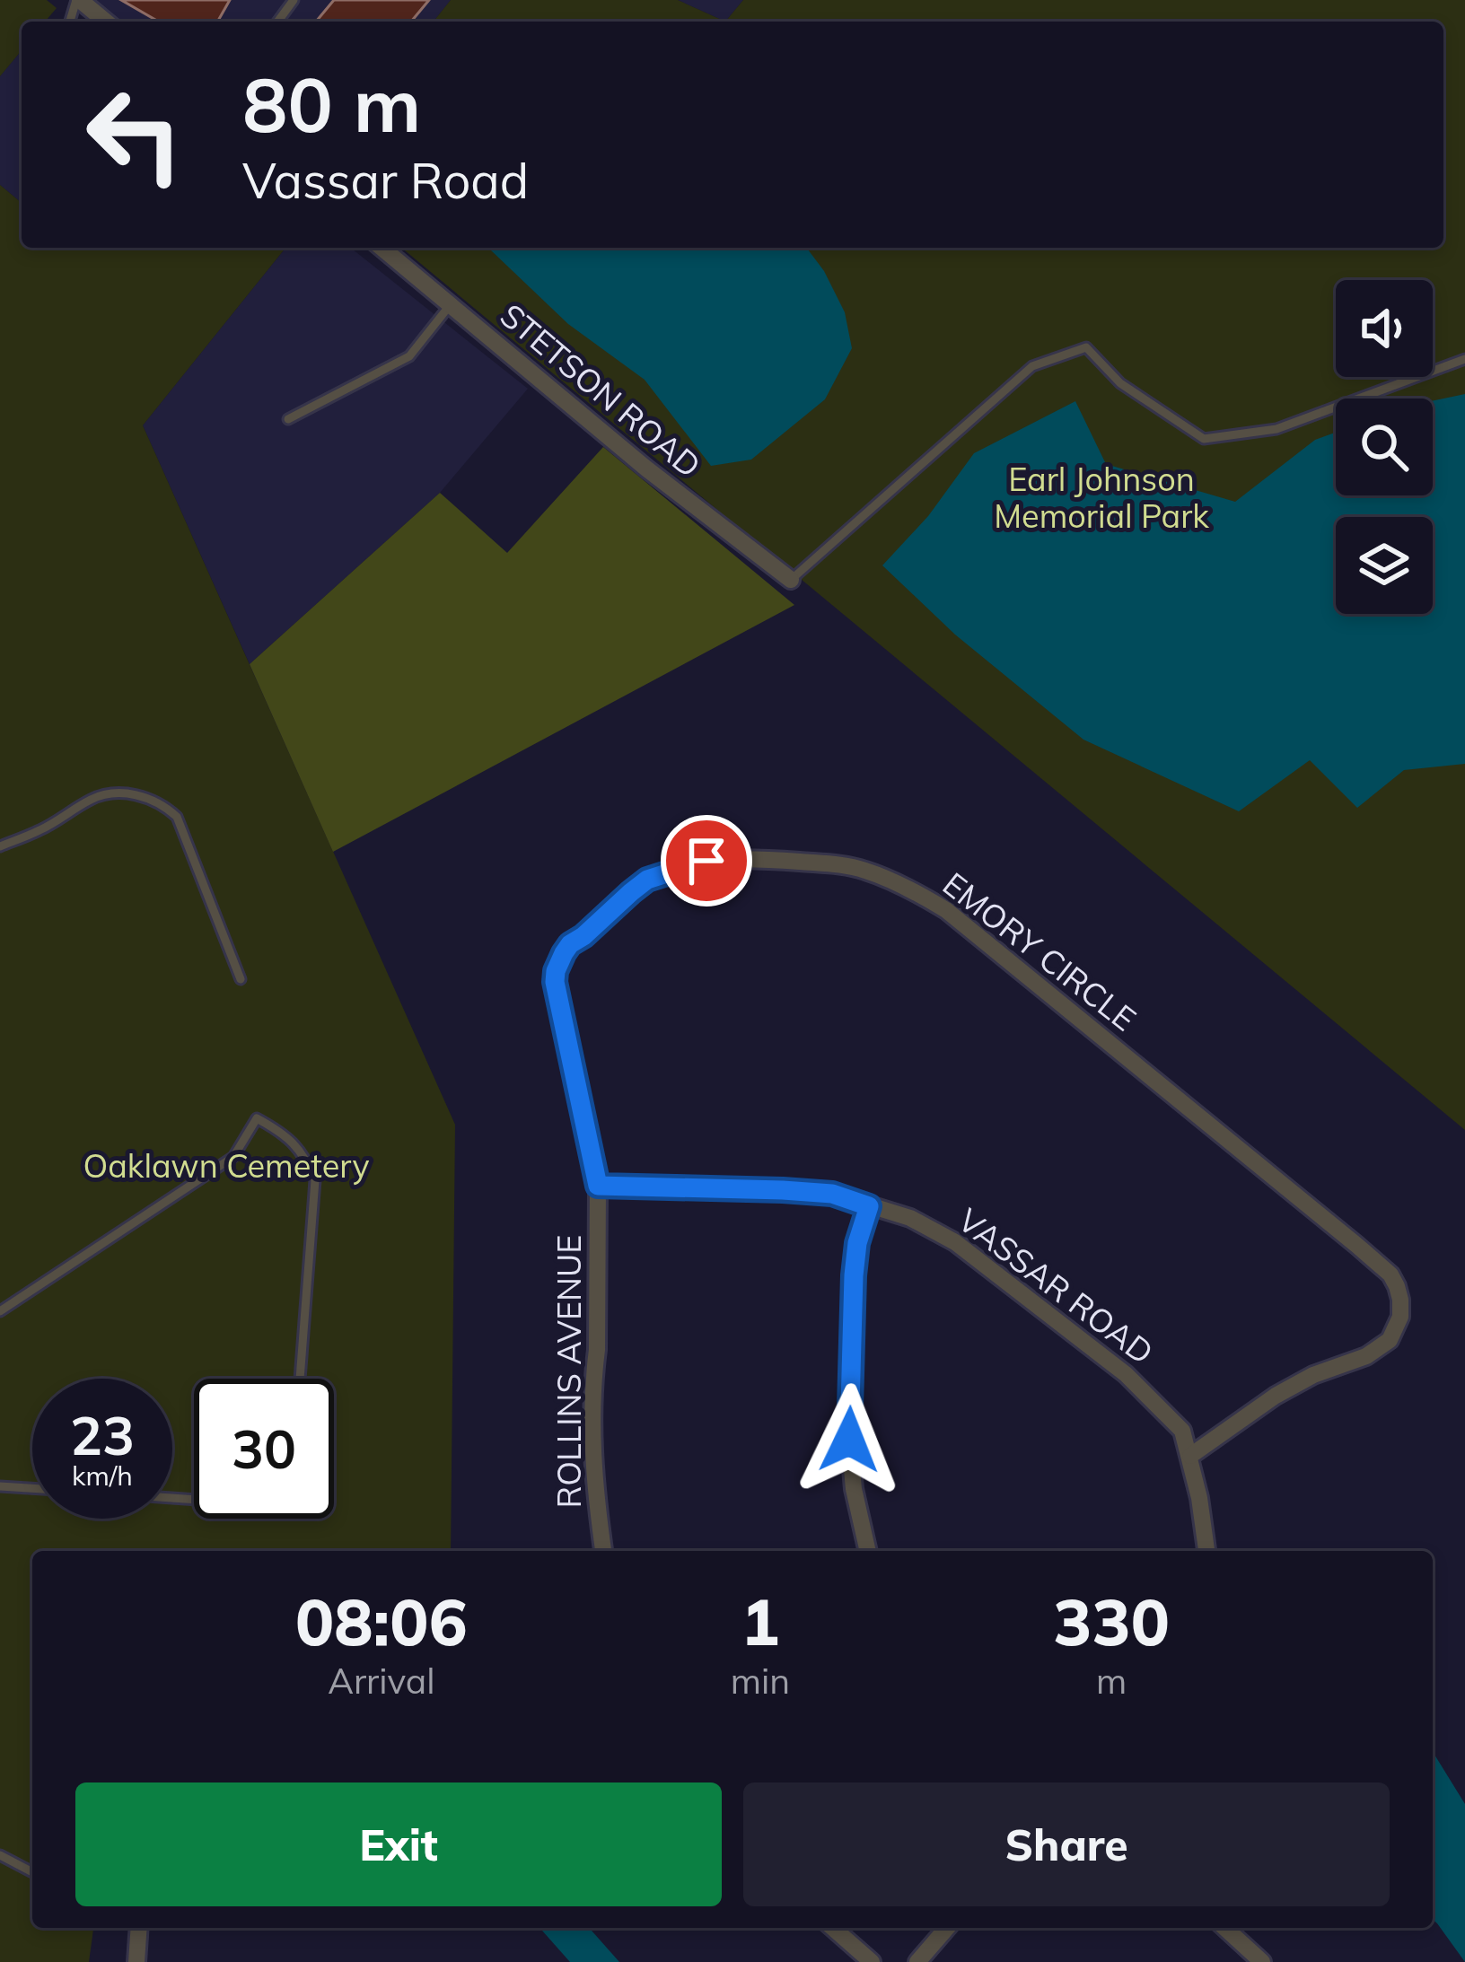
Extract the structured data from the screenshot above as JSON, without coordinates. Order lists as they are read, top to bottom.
{
  "streets": {
    "street": [
      "STETSON ROAD",
      "EMORY CIRCLE",
      "VASSAR ROAD",
      "ROLLINS AVENUE"
    ]
  },
  "crossings": [
    ["EMORY CIRCLE", "VASSAR ROAD"],
    ["EMORY CIRCLE", "ROLLINS AVENUE"],
    ["VASSAR ROAD", "ROLLINS AVENUE"]
  ],
  "parks": ["Earl Johnson Memorial Park", "Oaklawn Cemetery"],
  "page": {
    "turn": ["80 m", "Vassar Road"],
    "speed": "23 km/h",
    "limit": "30",
    "eta": [
      "08:06",
      "Arrival",
      "1",
      "min",
      "330",
      "m"
    ],
    "buttons": ["Exit", "Share"]
  }
}
